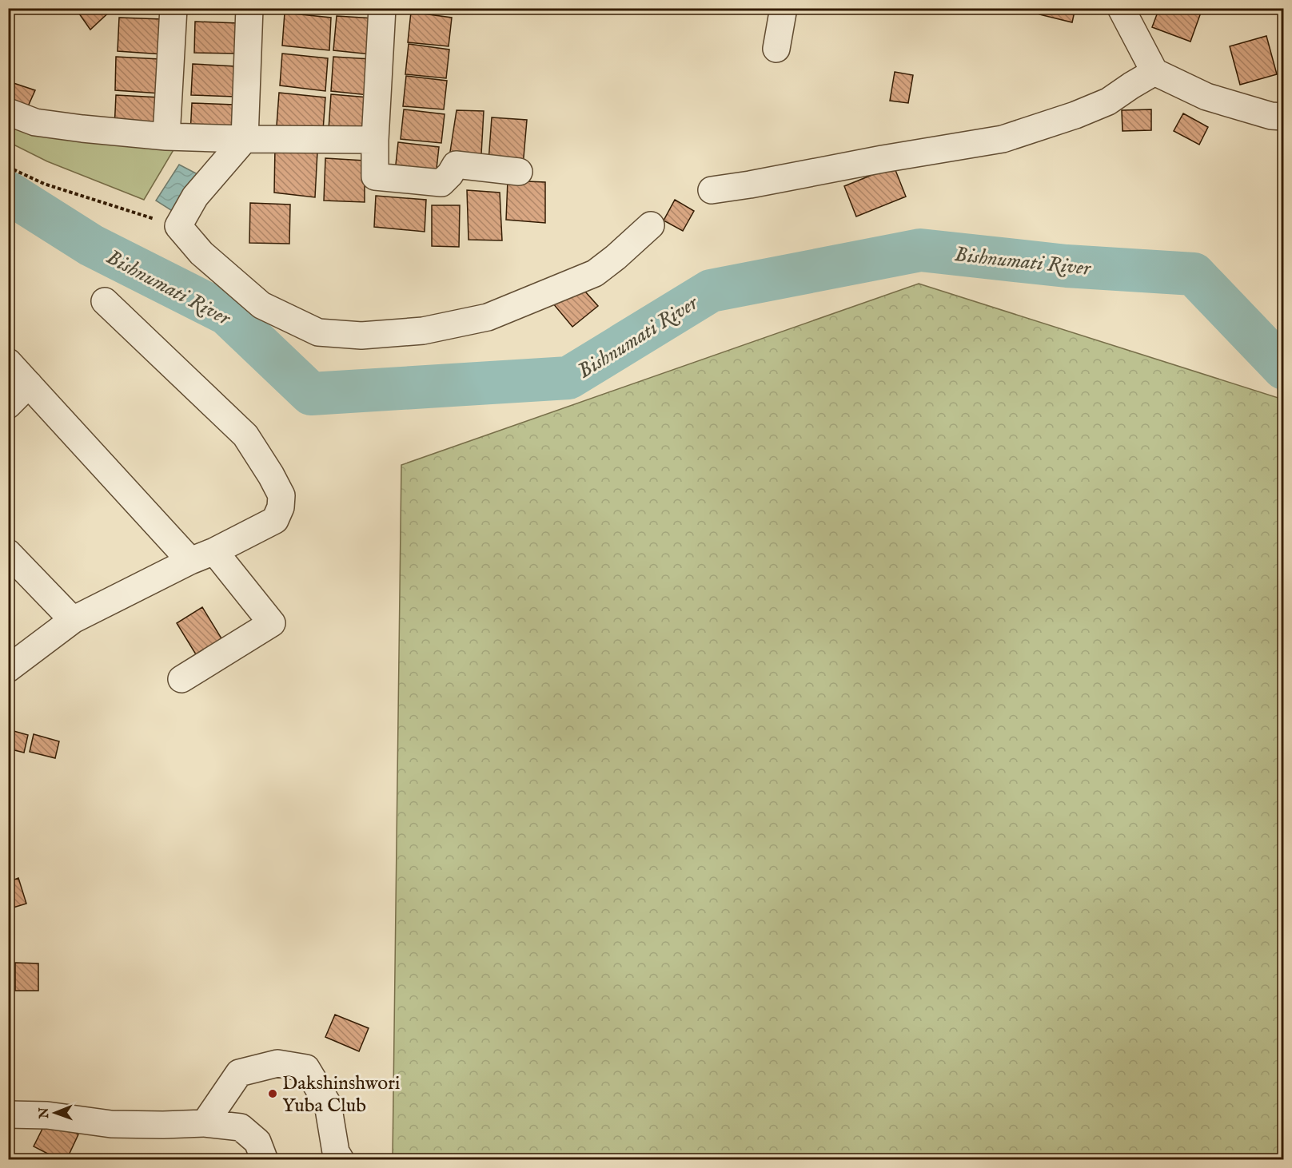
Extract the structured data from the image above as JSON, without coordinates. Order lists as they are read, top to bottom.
{
  "water": ["Bishnumati River"],
  "places": ["Dakshinshwori Yuba Club"],
  "north": "left"
}
